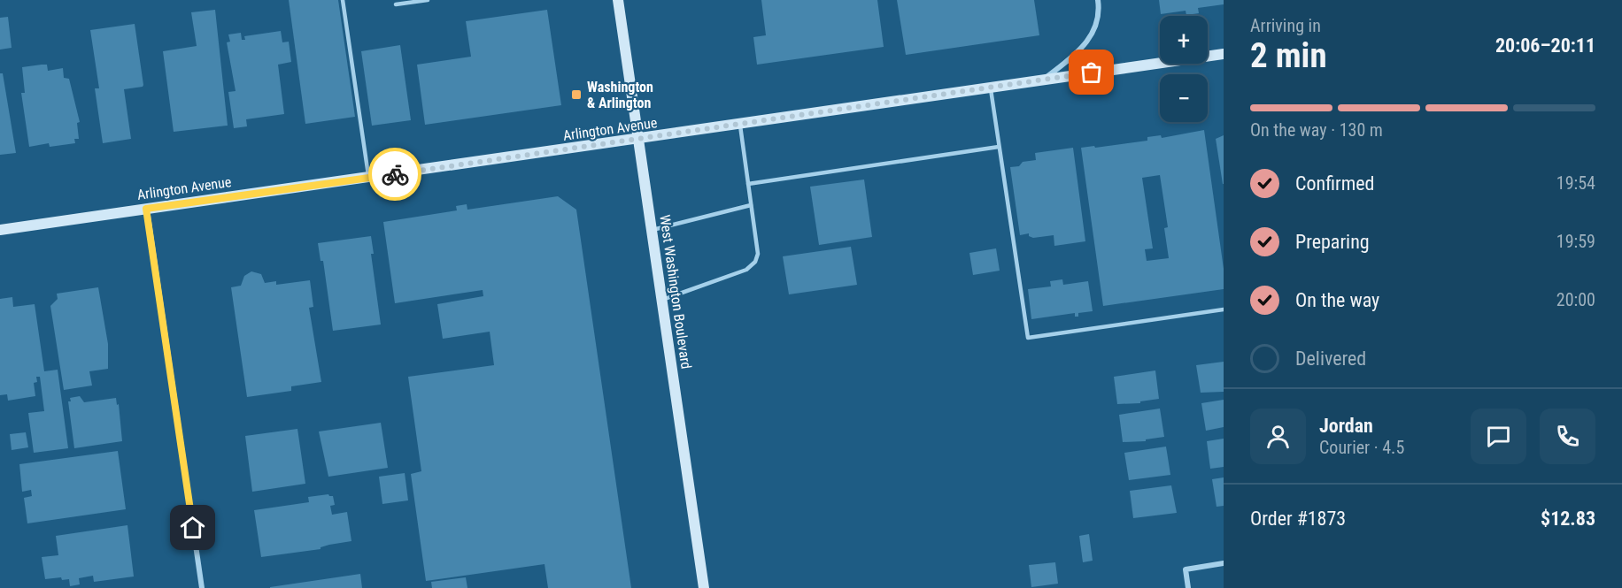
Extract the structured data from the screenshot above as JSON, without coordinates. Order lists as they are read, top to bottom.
{
  "streets": {
    "main road": ["Arlington Avenue", "West Washington Boulevard"]
  },
  "crossings": [
    ["Arlington Avenue", "West Washington Boulevard"]
  ],
  "places": {
    "transit": ["Washington & Arlington"]
  },
  "page": {
    "heading": ["2 min", "Arriving in", "20:06–20:11"],
    "panel": [
      "Jordan",
      "Courier · 4.5",
      "Order #1873",
      "$12.83"
    ],
    "map_buttons": ["+", "−"],
    "bar": "On the way · 130 m",
    "list": [
      ["Confirmed", "19:54"],
      ["Preparing", "19:59"],
      ["On the way", "20:00"],
      "Delivered"
    ]
  }
}
